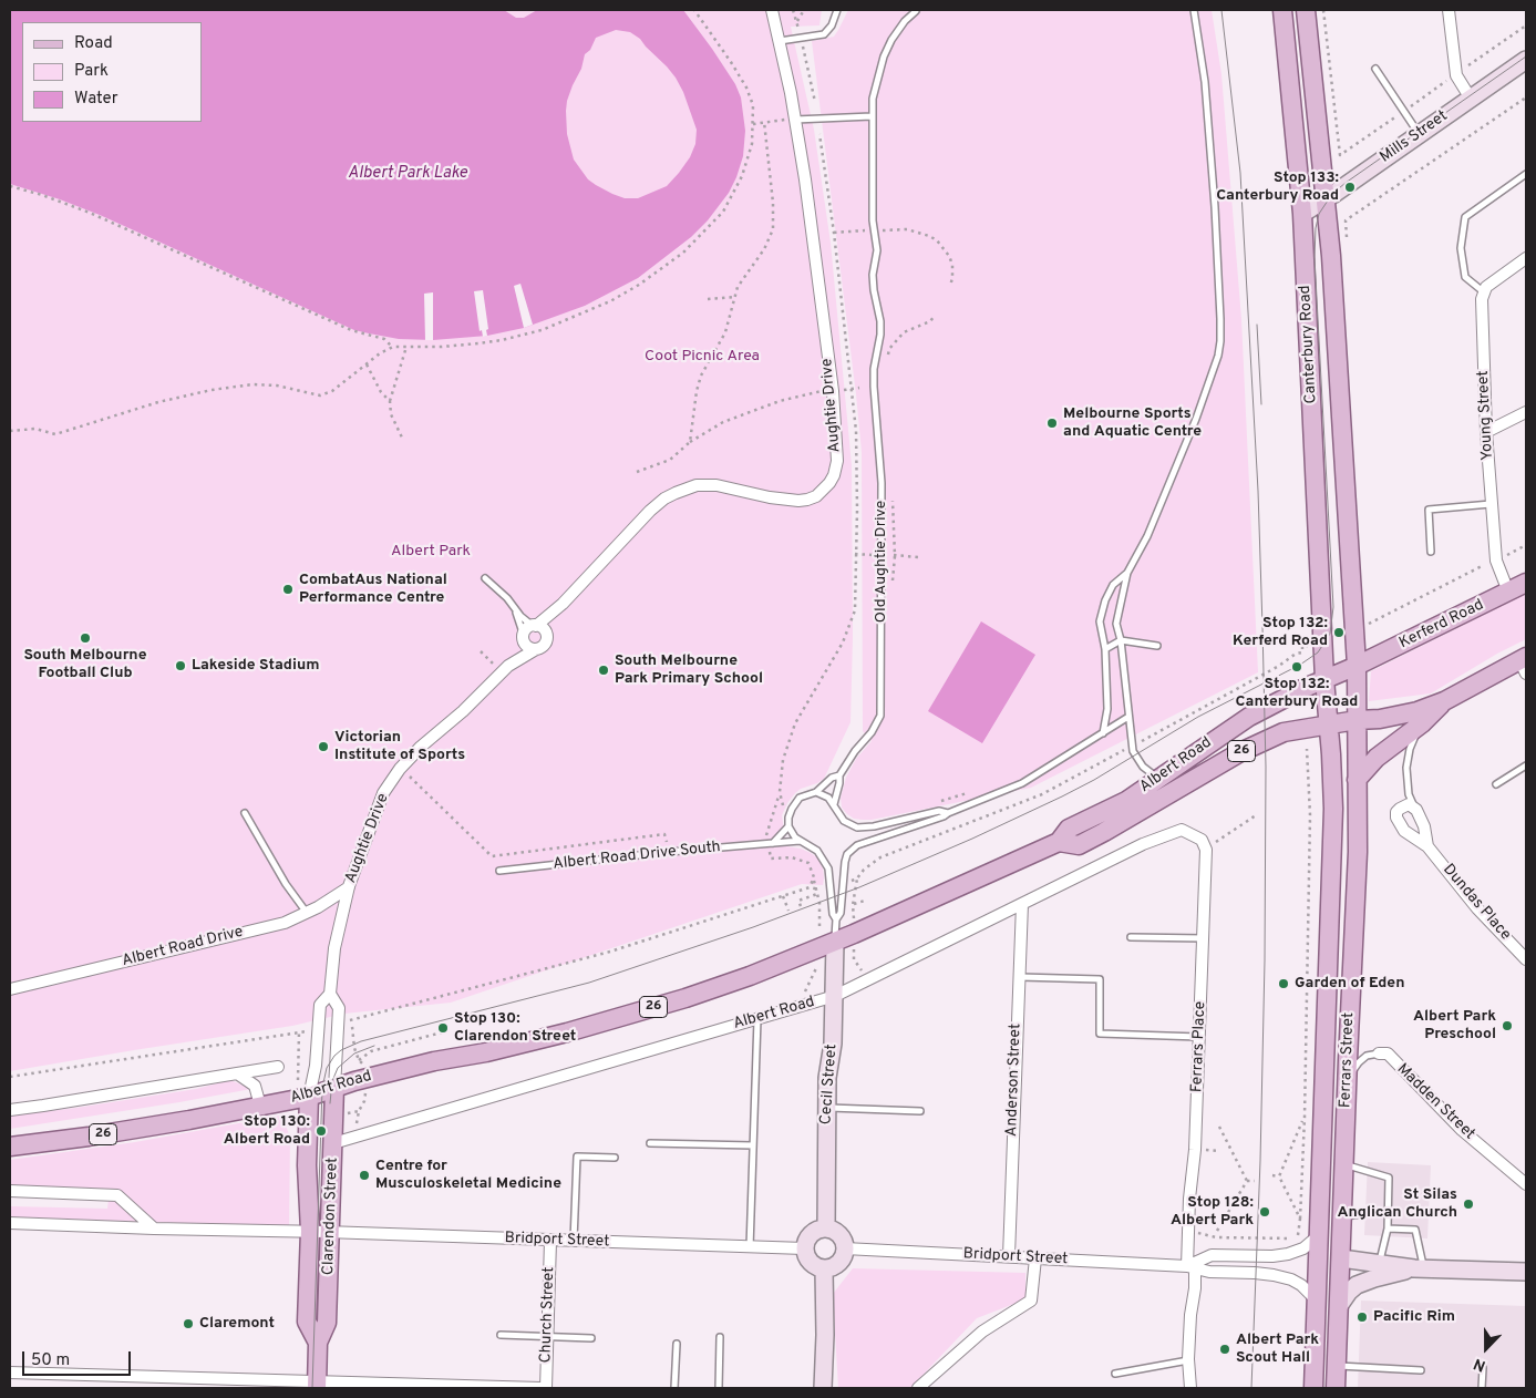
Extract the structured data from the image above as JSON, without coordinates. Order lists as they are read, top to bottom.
{
  "streets": {
    "main road": [
      "Canterbury Road",
      "Kerferd Road",
      "26",
      "Albert Road",
      "Ferrars Street",
      "Clarendon Street"
    ],
    "street": [
      "Mills Street",
      "Aughtie Drive",
      "Young Street",
      "Dundas Place",
      "Albert Road Drive",
      "Ferrars Place",
      "Anderson Street",
      "Cecil Street",
      "Madden Street",
      "Bridport Street",
      "Church Street"
    ],
    "lane": ["Old Aughtie Drive", "Albert Road Drive South"]
  },
  "crossings": [
    ["Mills Street", "Canterbury Road"],
    ["Canterbury Road", "Kerferd Road"],
    ["Canterbury Road", "Albert Road"],
    ["Canterbury Road", "Ferrars Street"],
    ["Aughtie Drive", "Albert Road"],
    ["Aughtie Drive", "Albert Road Drive"],
    ["Aughtie Drive", "Clarendon Street"],
    ["Young Street", "Kerferd Road"],
    ["Kerferd Road", "Albert Road"],
    ["Kerferd Road", "Ferrars Street"],
    ["26", "Albert Road"],
    ["26", "Ferrars Street"],
    ["Albert Road", "Ferrars Place"],
    ["Albert Road", "Ferrars Street"],
    ["Albert Road", "Anderson Street"],
    ["Albert Road", "Cecil Street"],
    ["Albert Road", "Clarendon Street"],
    ["Ferrars Place", "Bridport Street"],
    ["Ferrars Street", "Madden Street"],
    ["Ferrars Street", "Bridport Street"],
    ["Anderson Street", "Bridport Street"],
    ["Cecil Street", "Bridport Street"],
    ["Clarendon Street", "Bridport Street"],
    ["Bridport Street", "Church Street"]
  ],
  "water": ["Albert Park Lake"],
  "parks": ["Coot Picnic Area", "Albert Park"],
  "places": [
    "Stop 133: Canterbury Road",
    "Melbourne Sports and Aquatic Centre",
    "CombatAus National Performance Centre",
    "Stop 132: Kerferd Road",
    "South Melbourne Football Club",
    "Lakeside Stadium",
    "Stop 132: Canterbury Road",
    "South Melbourne Park Primary School",
    "Victorian Institute of Sports",
    "Garden of Eden",
    "Albert Park Preschool",
    "Stop 130: Clarendon Street",
    "Stop 130: Albert Road",
    "Centre for Musculoskeletal Medicine",
    "St Silas Anglican Church",
    "Stop 128: Albert Park",
    "Pacific Rim",
    "Claremont",
    "Albert Park Scout Hall"
  ],
  "legend": ["Road", "Park", "Water"],
  "scale_bar": "50 m",
  "north": "bottom"
}
